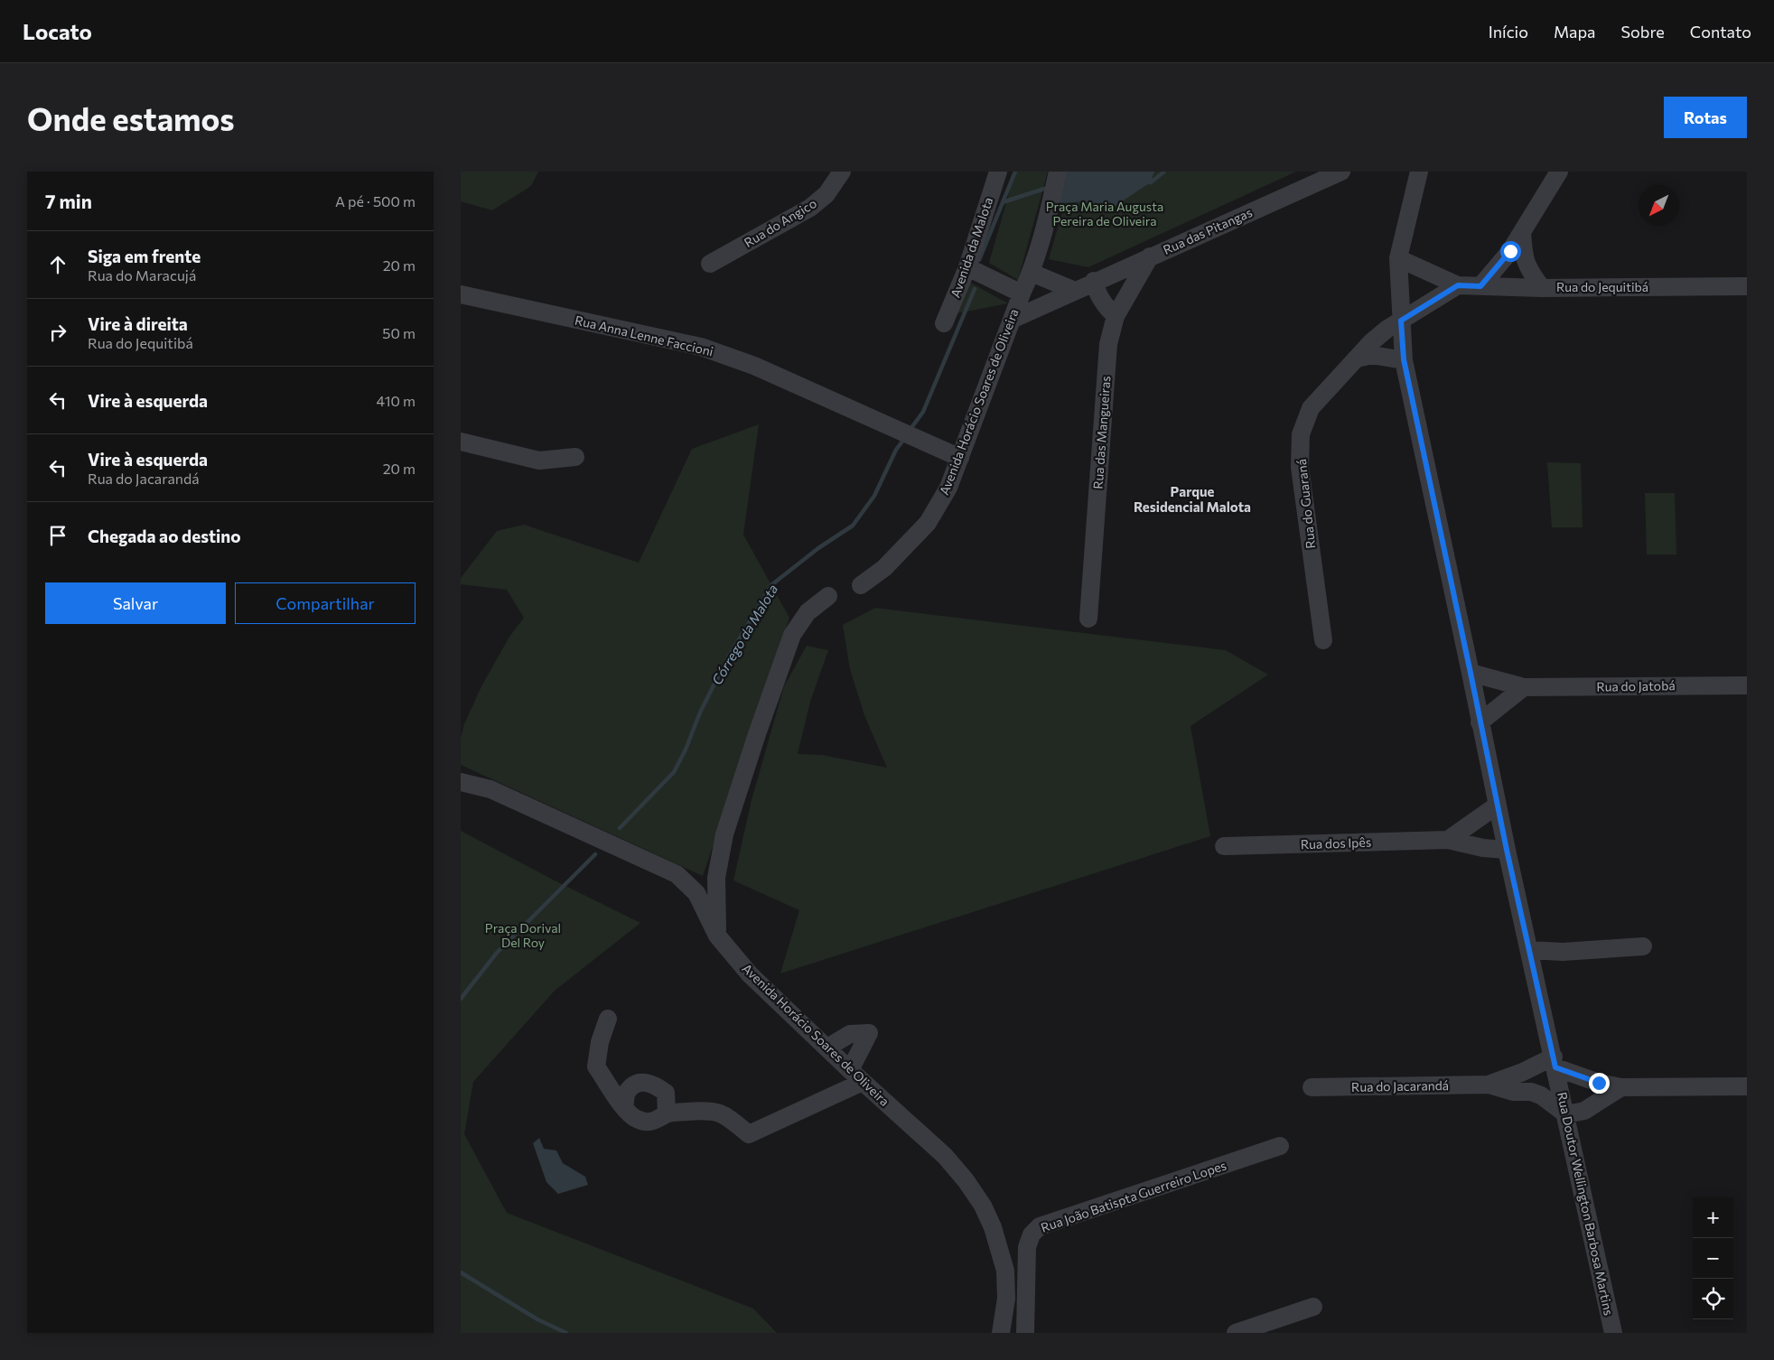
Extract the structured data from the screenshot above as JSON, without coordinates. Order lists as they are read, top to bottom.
{
  "streets": {
    "street": [
      "Rua do Angico",
      "Rua das Pitangas",
      "Avenida da Malota",
      "Rua do Jequitibá",
      "Rua Anna Lenne Faccioni",
      "Avenida Horácio Soares de Oliveira",
      "Rua das Mangueiras",
      "Rua do Guaraná",
      "Rua do Jatobá",
      "Rua dos Ipês",
      "Rua do Jacarandá",
      "Rua João Batispta Guerreiro Lopes",
      "Rua Doutor Wellington Barbosa Martins"
    ]
  },
  "crossings": [
    ["Rua das Pitangas", "Avenida Horácio Soares de Oliveira"],
    ["Rua das Pitangas", "Rua das Mangueiras"],
    ["Rua do Jequitibá", "Rua Doutor Wellington Barbosa Martins"],
    ["Rua Anna Lenne Faccioni", "Avenida Horácio Soares de Oliveira"],
    ["Rua do Guaraná", "Rua Doutor Wellington Barbosa Martins"],
    ["Rua do Jatobá", "Rua Doutor Wellington Barbosa Martins"],
    ["Rua dos Ipês", "Rua Doutor Wellington Barbosa Martins"],
    ["Rua do Jacarandá", "Rua Doutor Wellington Barbosa Martins"]
  ],
  "districts": ["Parque Residencial Malota"],
  "water": ["Córrego da Malota"],
  "parks": ["Praça Maria Augusta Pereira de Oliveira", "Praça Dorival Del Roy"],
  "north": "bottom left",
  "page": {
    "header": "Locato",
    "nav": [
      "Início",
      "Mapa",
      "Sobre",
      "Contato"
    ],
    "buttons": [
      "Rotas",
      ["Salvar", "Compartilhar"]
    ],
    "title": "Onde estamos",
    "heading": ["7 min", "A pé · 500 m"],
    "list": [
      ["Siga em frente", "Rua do Maracujá", "20 m"],
      ["Vire à direita", "Rua do Jequitibá", "50 m"],
      ["Vire à esquerda", "410 m"],
      ["Vire à esquerda", "Rua do Jacarandá", "20 m"],
      "Chegada ao destino"
    ],
    "map_buttons": ["+", "−"]
  }
}
